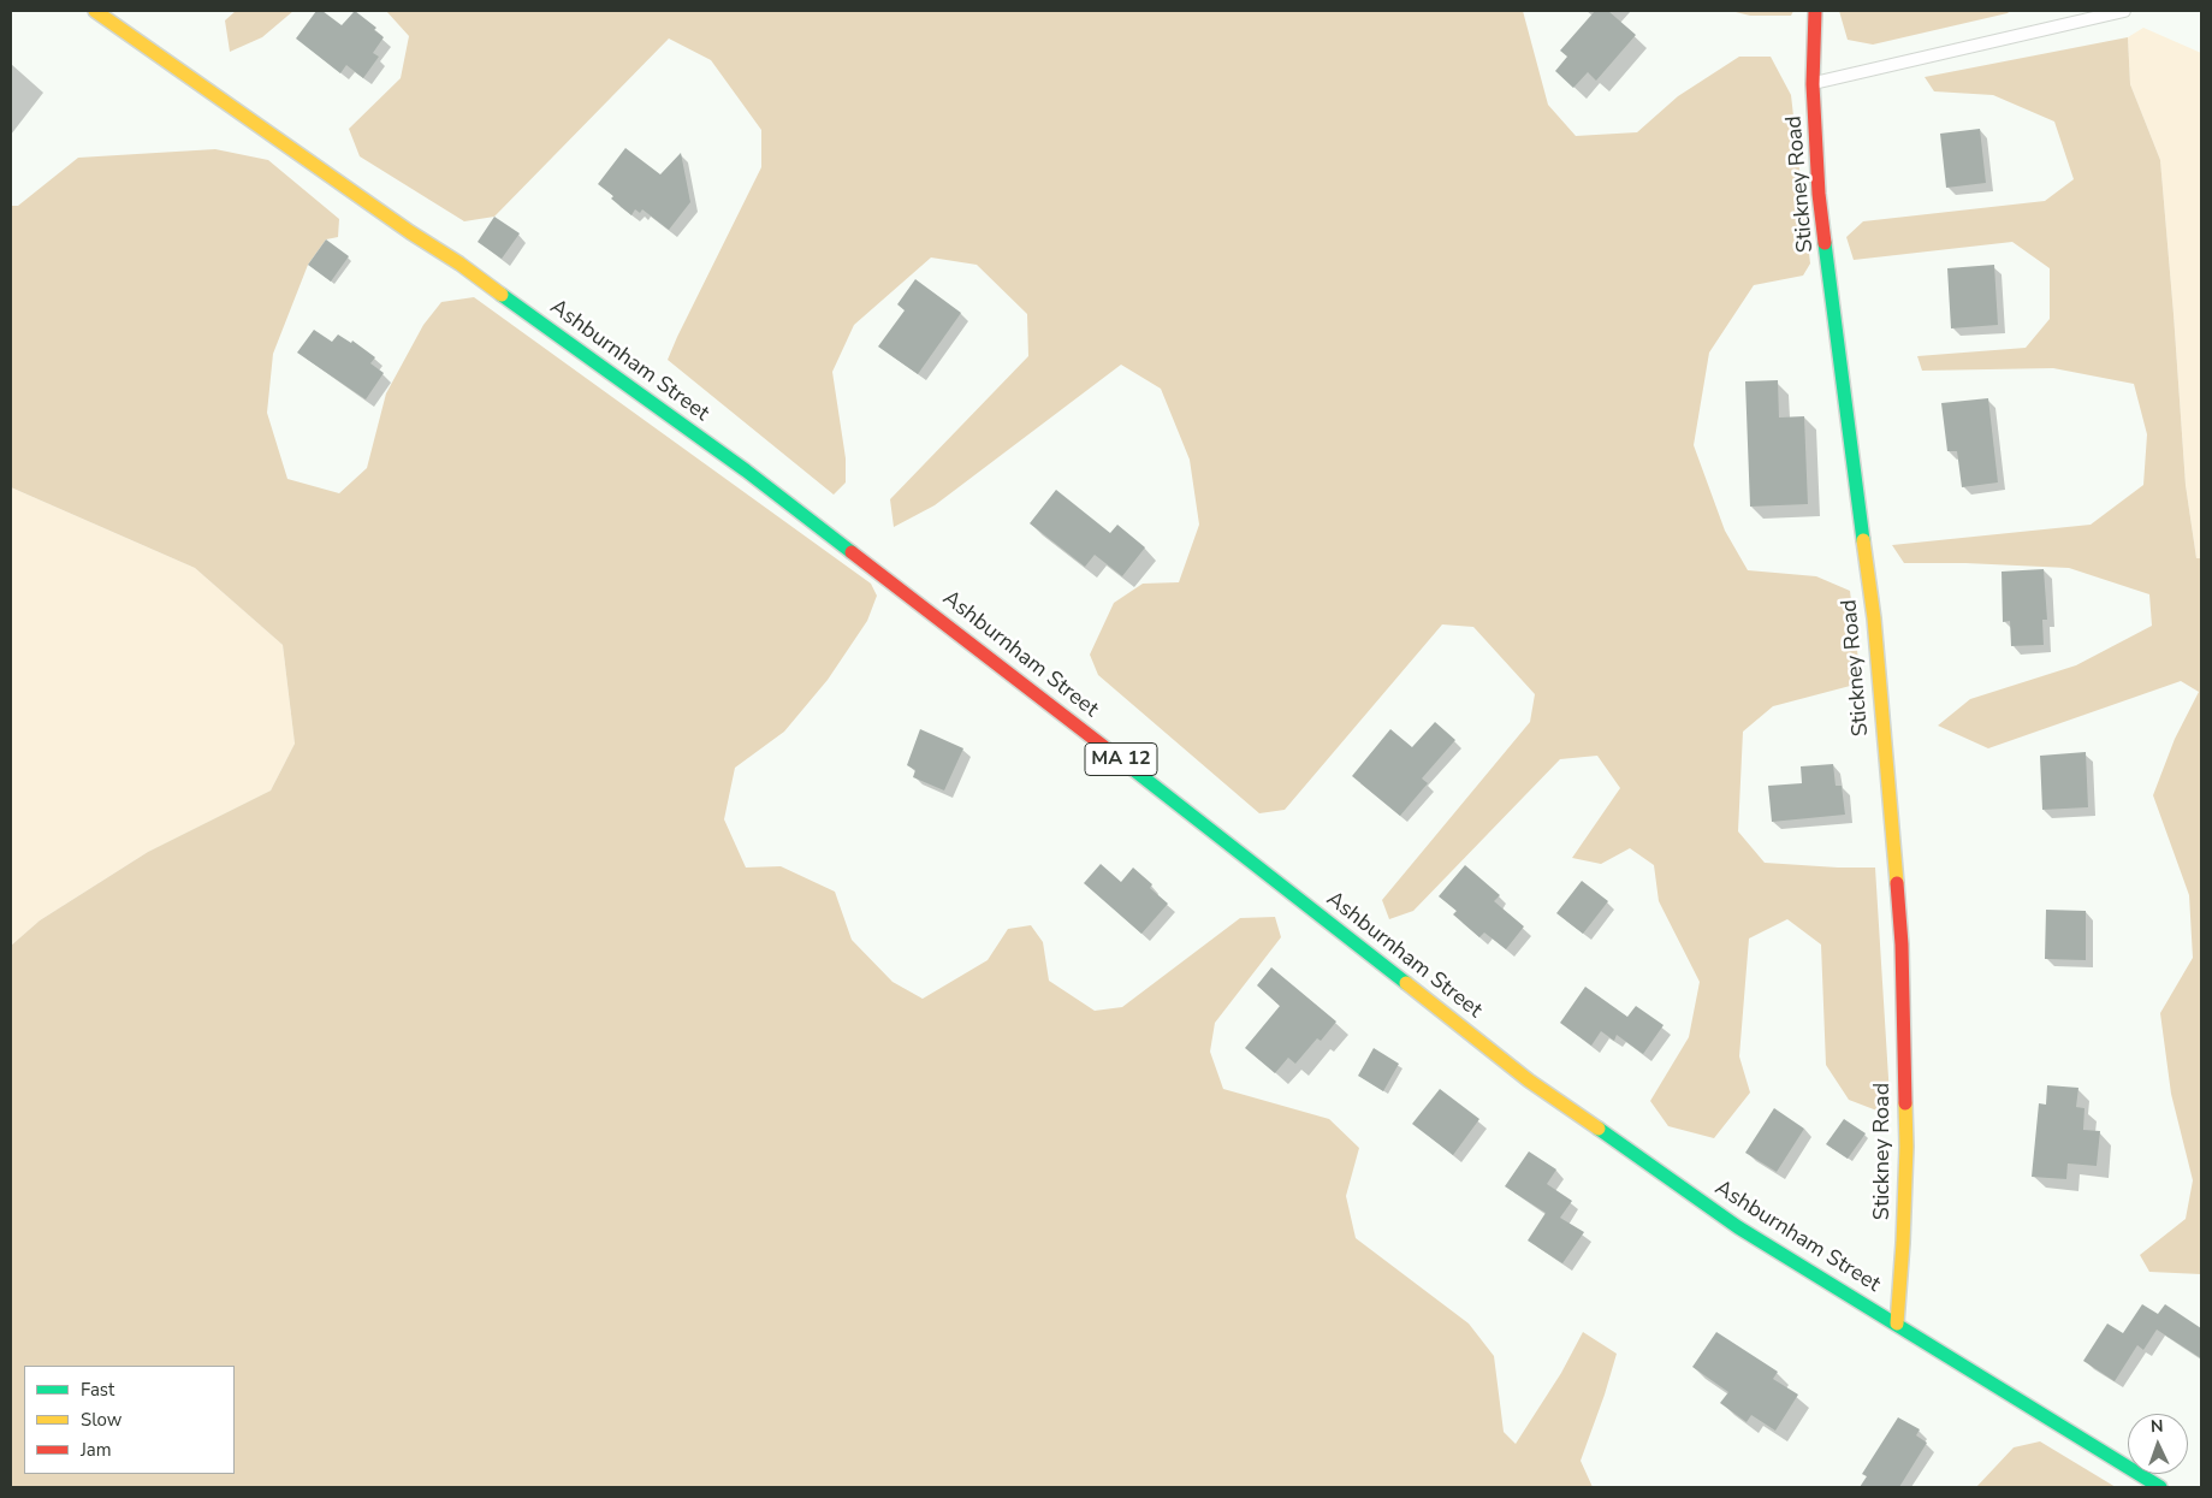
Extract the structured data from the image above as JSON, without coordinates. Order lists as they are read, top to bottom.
{
  "streets": {
    "main road": ["Stickney Road", "Ashburnham Street", "MA 12"]
  },
  "crossings": [
    ["Stickney Road", "Ashburnham Street"]
  ],
  "legend": ["Fast", "Slow", "Jam"],
  "north": "top"
}
